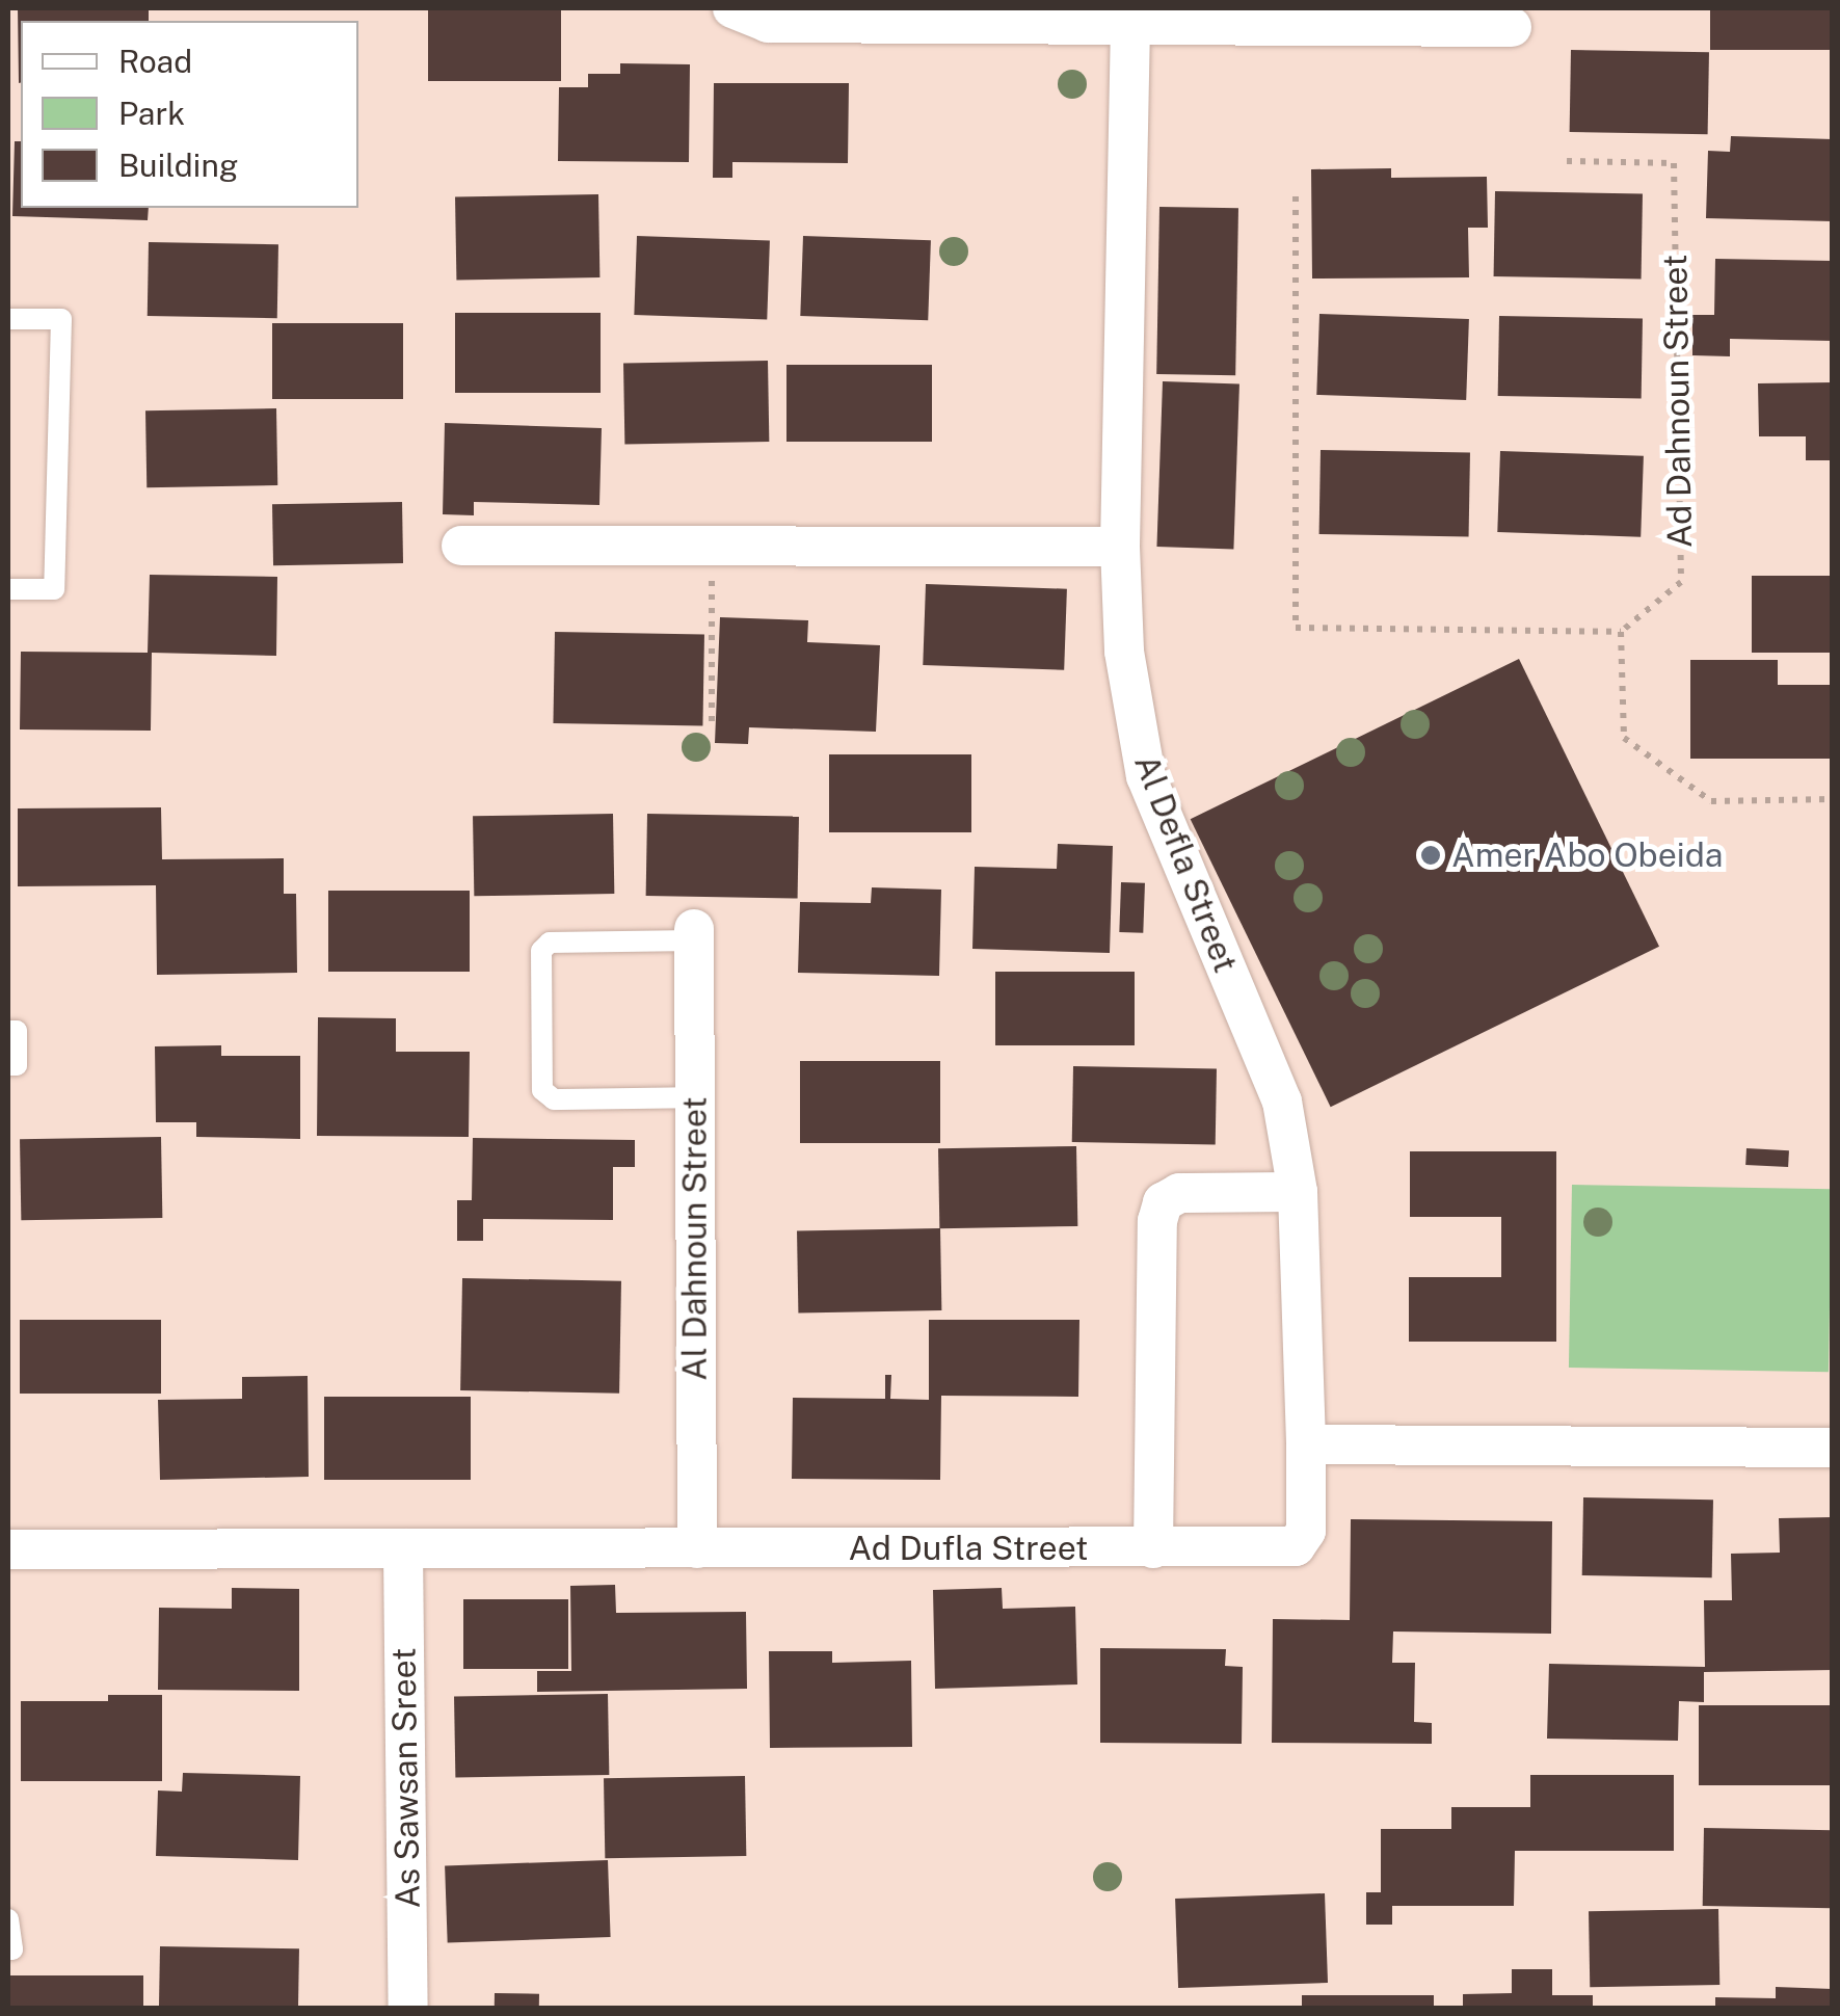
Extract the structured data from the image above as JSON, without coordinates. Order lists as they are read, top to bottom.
{
  "streets": {
    "street": [
      "Al Defla Street",
      "Al Dahnoun Street",
      "Ad Dufla Street",
      "As Sawsan Sreet"
    ],
    "path": ["Ad Dahnoun Street"]
  },
  "crossings": [
    ["Al Defla Street", "Ad Dufla Street"],
    ["Al Dahnoun Street", "Ad Dufla Street"],
    ["Ad Dufla Street", "As Sawsan Sreet"]
  ],
  "places": ["Amer Abo Obeida"],
  "legend": ["Road", "Park", "Building"]
}
